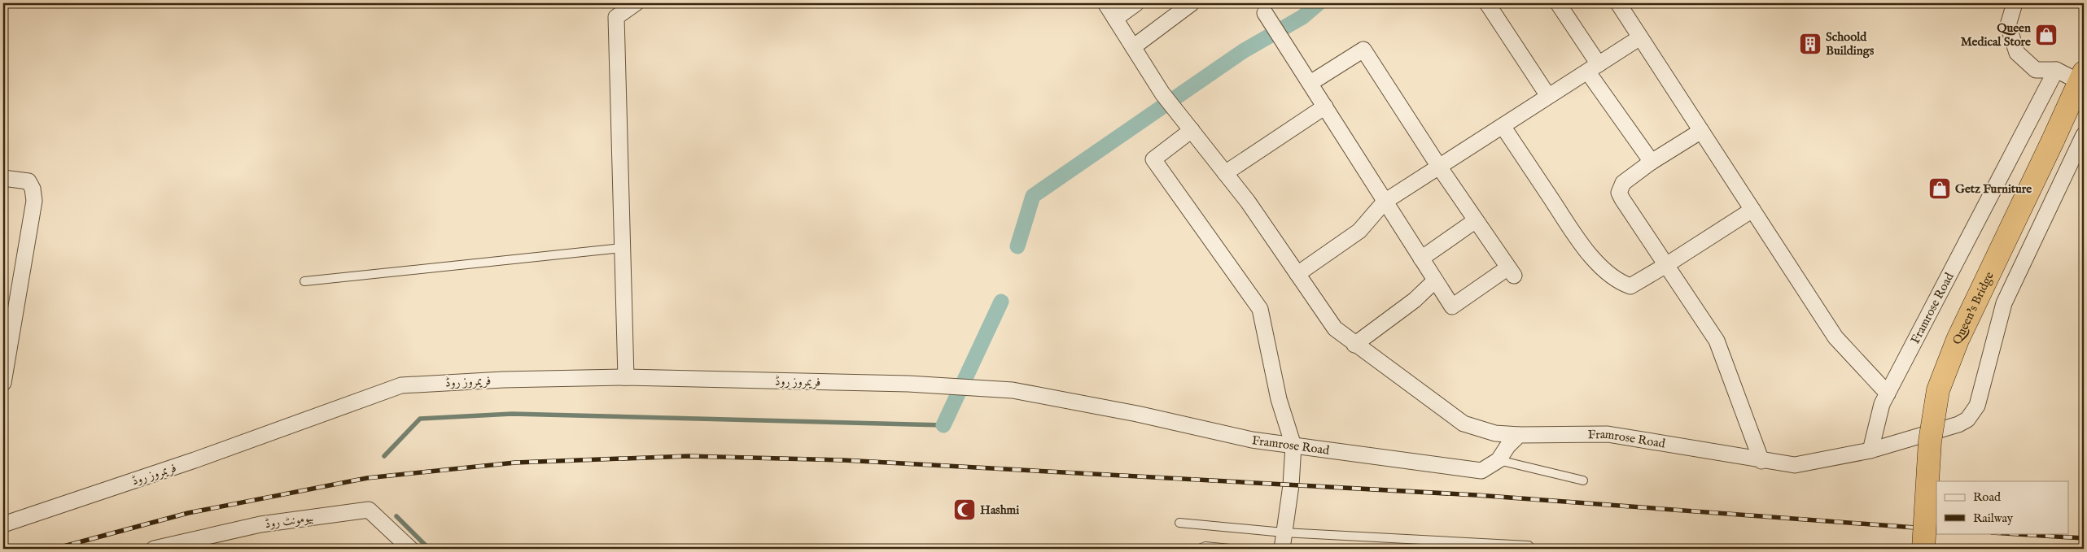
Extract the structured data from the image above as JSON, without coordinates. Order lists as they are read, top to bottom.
{
  "streets": {
    "highway": ["Queen's Bridge"],
    "street": ["Framrose Road", "فریمروز روڈ", "بیومونٹ روڈ"]
  },
  "crossings": [
    ["Framrose Road", "فریمروز روڈ"]
  ],
  "places": {
    "shop": ["Queen Medical Store", "Getz Furniture"],
    "building": ["Schoold Buildings"],
    "mosque": ["Hashmi"]
  },
  "legend": ["Road", "Railway"]
}
